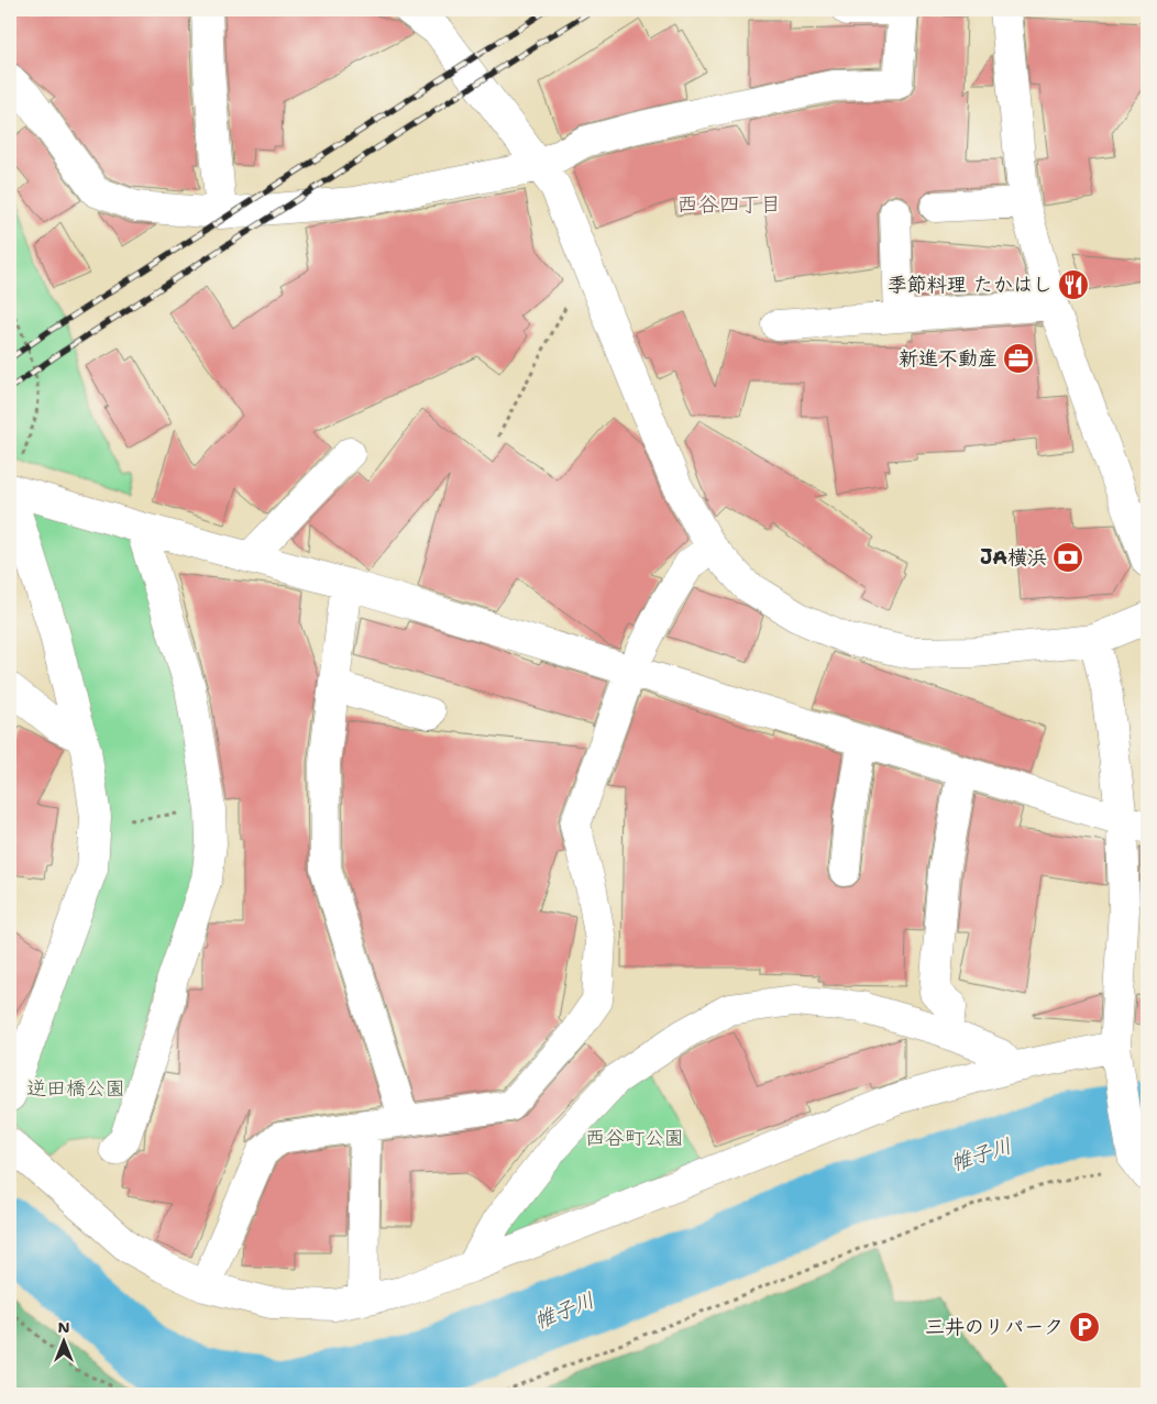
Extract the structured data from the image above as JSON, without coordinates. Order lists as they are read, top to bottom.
{
  "districts": ["西谷四丁目"],
  "water": ["帷子川"],
  "parks": ["逆田橋公園", "西谷町公園"],
  "places": {
    "restaurant": ["季節料理 たかはし"],
    "office": ["新進不動産"],
    "bank": ["JA横浜"],
    "parking": ["三井のリパーク"]
  },
  "north": "top"
}
